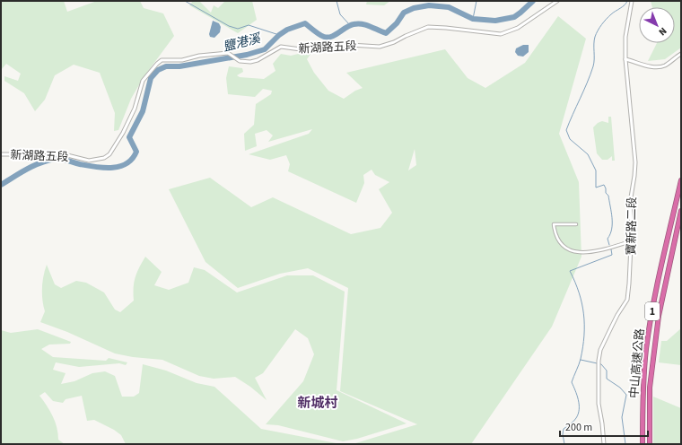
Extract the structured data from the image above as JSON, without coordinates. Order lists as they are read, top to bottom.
{
  "streets": {
    "highway": ["1", "中山高速公路"],
    "street": ["新湖路五段", "寶新路二段"]
  },
  "districts": ["新城村"],
  "water": ["鹽港溪"],
  "scale_bar": "200 m",
  "north": "bottom right"
}
